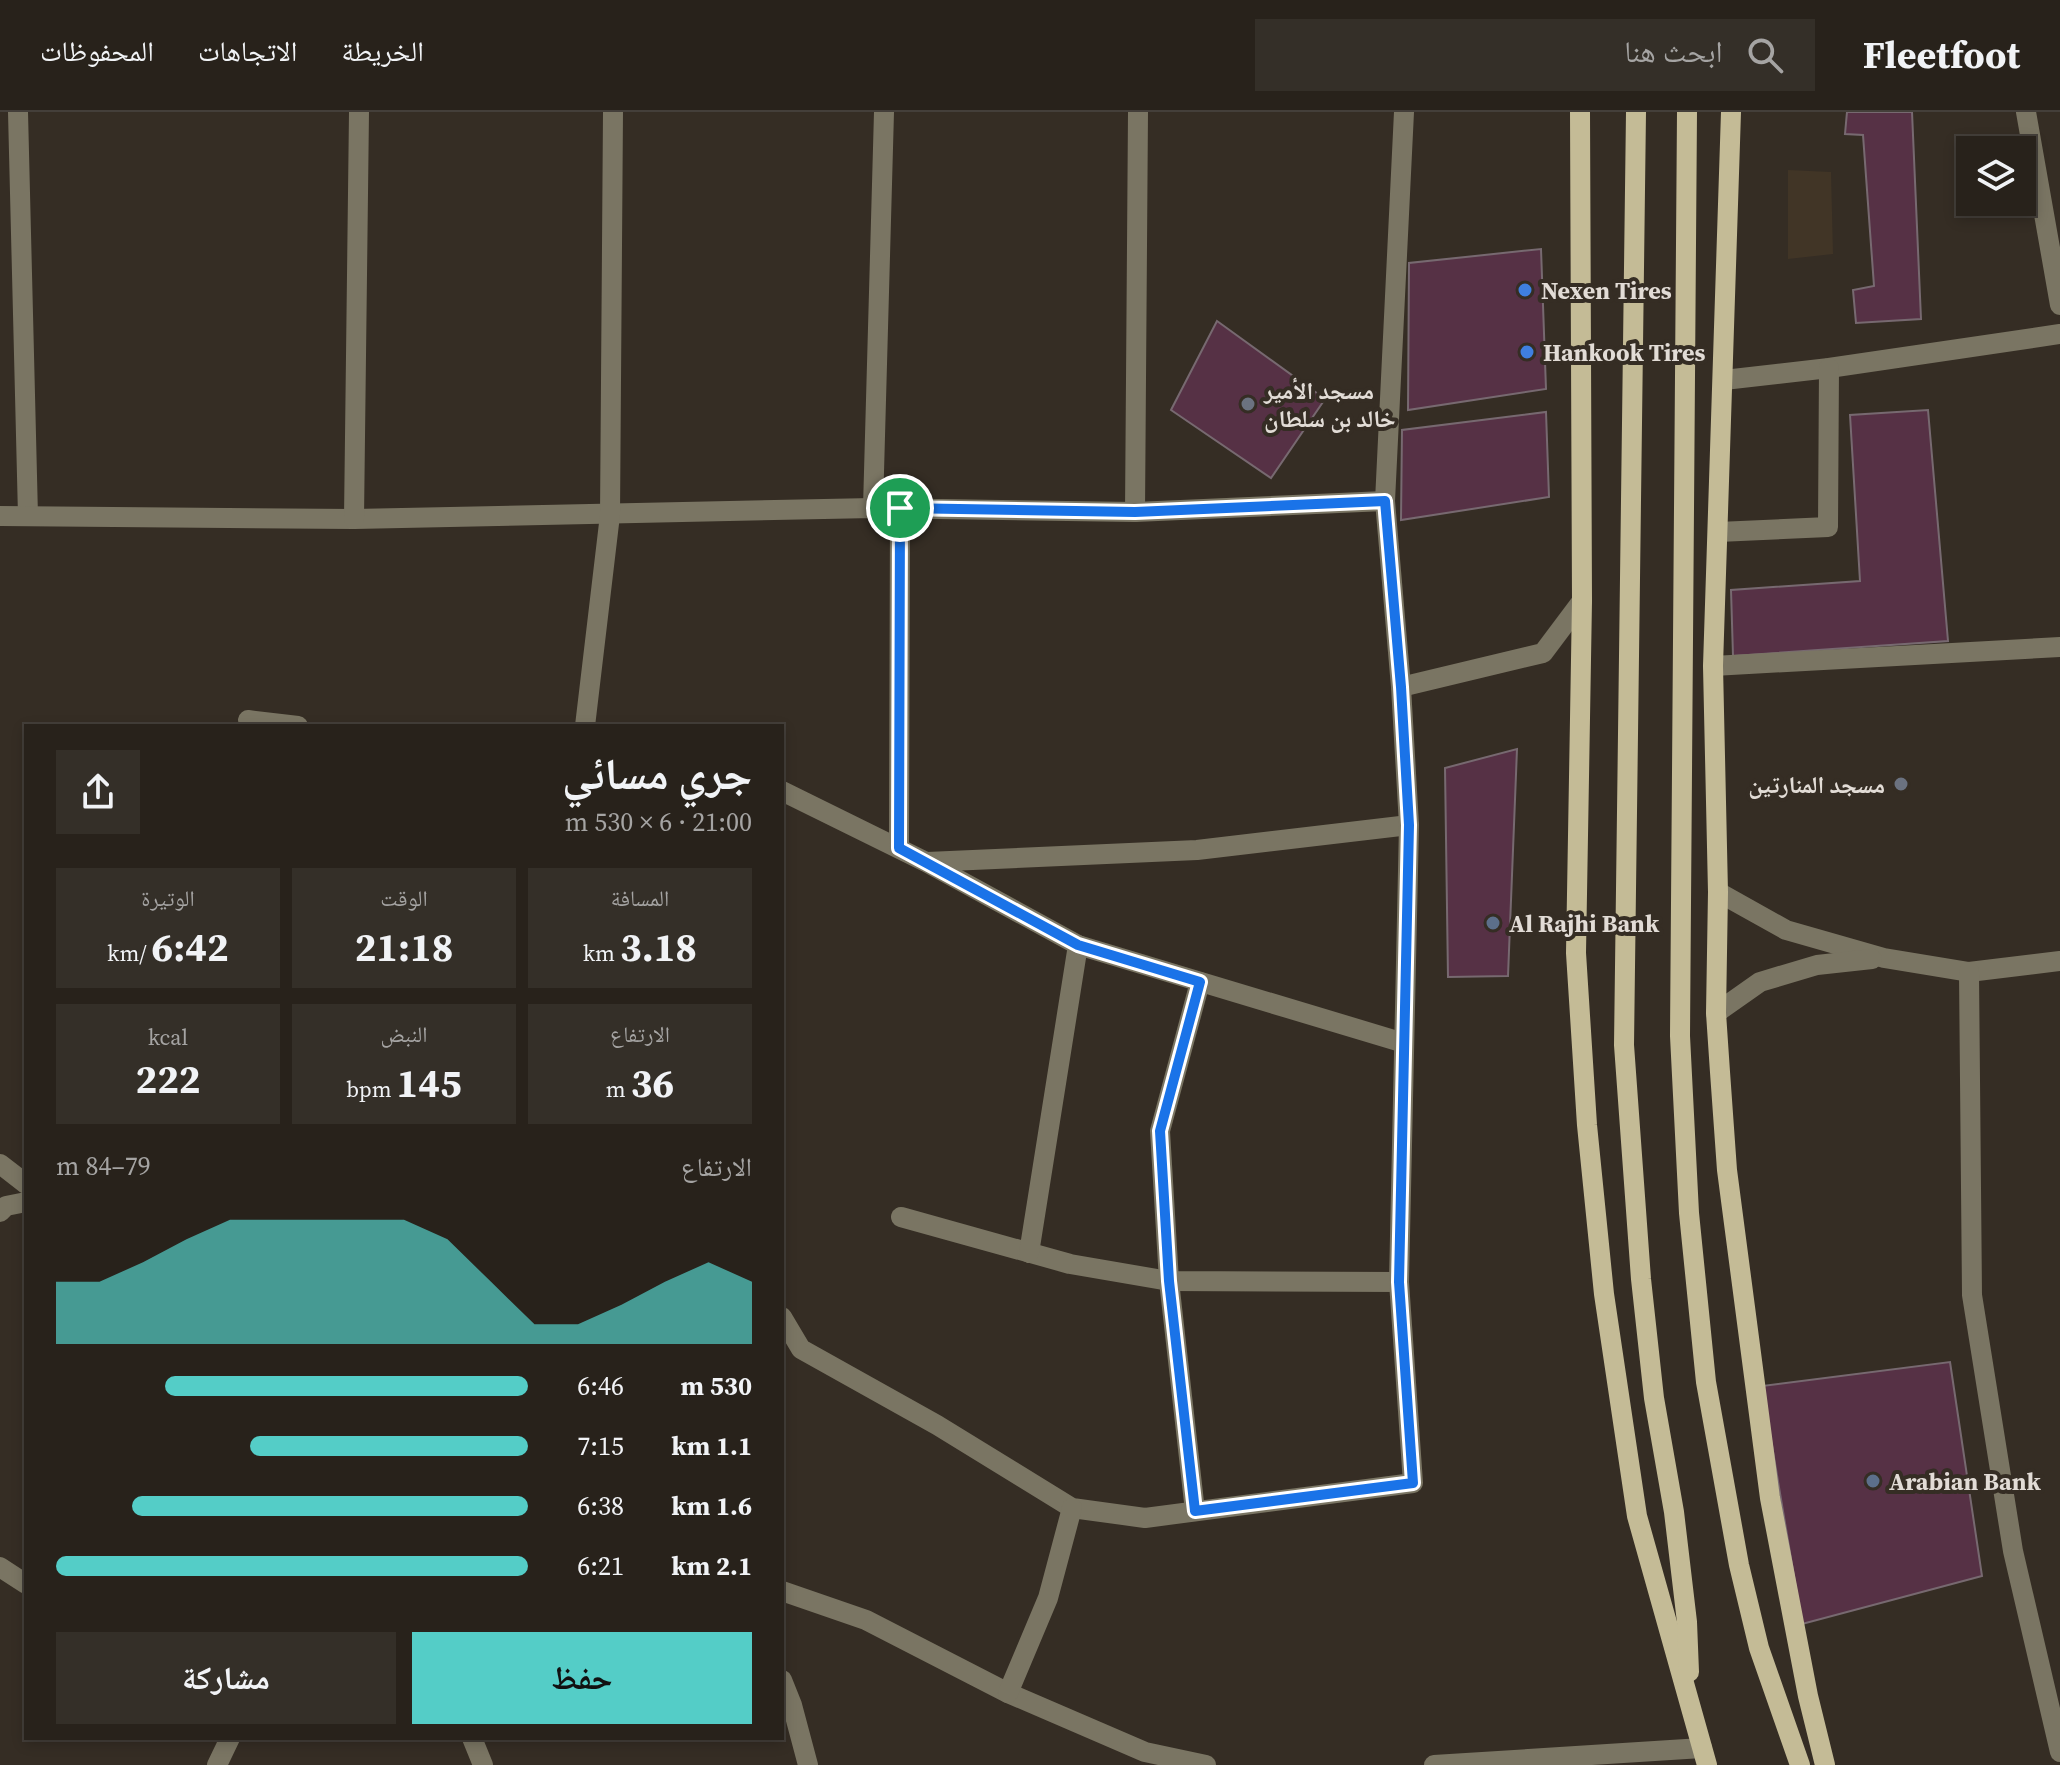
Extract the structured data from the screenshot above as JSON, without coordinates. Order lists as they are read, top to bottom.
{
  "places": [
    "Nexen Tires",
    "Hankook Tires",
    "مسجد الأمير خالد بن سلطان",
    "مسجد المنارتين",
    "Al Rajhi Bank",
    "Arabian Bank"
  ],
  "page": {
    "header": "Fleetfoot",
    "search": "ابحث هنا",
    "nav": ["الخريطة", "الاتجاهات", "المحفوظات"],
    "heading": ["جري مسائي", "21:00 · 6 × 530 m"],
    "stats": [
      ["المسافة", "3.18 km"],
      ["الوقت", "21:18"],
      ["الوتيرة", "6:42 /km"],
      ["الارتفاع", "36 m"],
      ["النبض", "145 bpm"],
      ["kcal", "222"]
    ],
    "chart": ["الارتفاع", "79–84 m"],
    "list": [
      {
        "name": "530 m",
        "note": "6:46"
      },
      {
        "name": "1.1 km",
        "note": "7:15"
      },
      {
        "name": "1.6 km",
        "note": "6:38"
      },
      {
        "name": "2.1 km",
        "note": "6:21"
      }
    ],
    "buttons": ["حفظ", "مشاركة"]
  }
}
